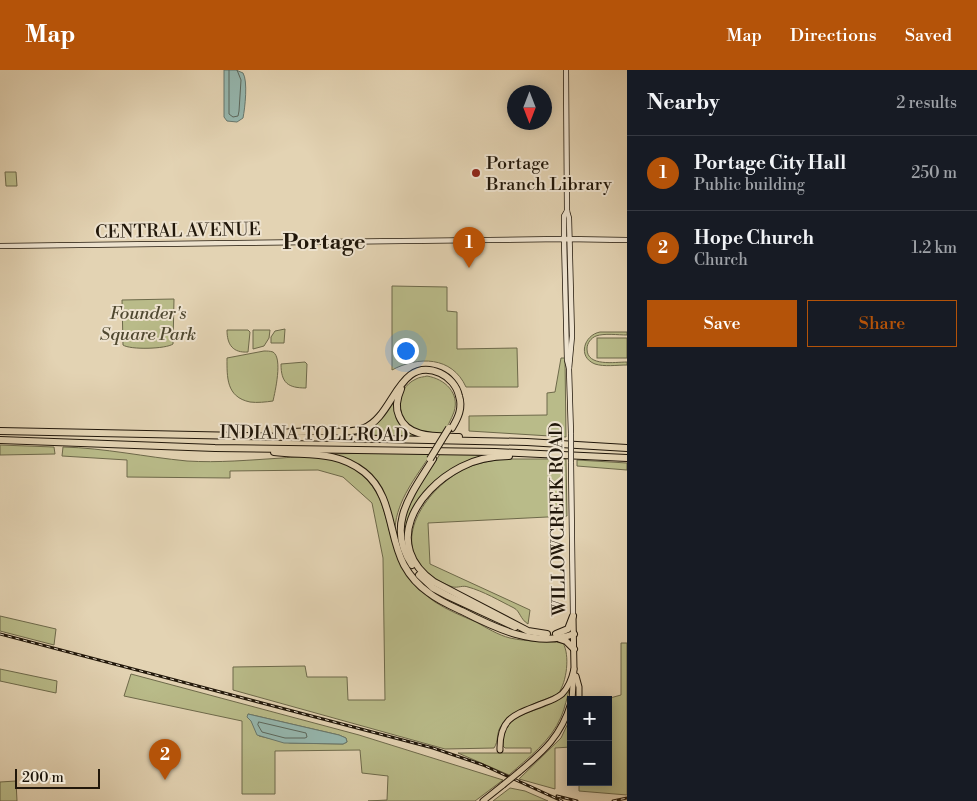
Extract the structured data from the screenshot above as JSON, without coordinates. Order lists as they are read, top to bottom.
{
  "streets": {
    "highway": ["INDIANA TOLL ROAD"],
    "main road": ["CENTRAL AVENUE", "WILLOWCREEK ROAD"]
  },
  "crossings": [
    ["CENTRAL AVENUE", "WILLOWCREEK ROAD"]
  ],
  "districts": ["Portage"],
  "parks": ["Founder's Square Park"],
  "places": ["Portage Branch Library"],
  "scale_bar": "200 m",
  "north": "bottom",
  "page": {
    "header": "Map",
    "nav": ["Map", "Directions", "Saved"],
    "heading": ["Nearby", "2 results"],
    "list": [
      {
        "mark": "1",
        "name": "Portage City Hall",
        "note": "Public building",
        "value": "250 m"
      },
      {
        "mark": "2",
        "name": "Hope Church",
        "note": "Church",
        "value": "1.2 km"
      }
    ],
    "pins": ["1", "2"],
    "buttons": ["Save", "Share"],
    "map_buttons": ["+", "−"],
    "scale": "200 m"
  }
}
